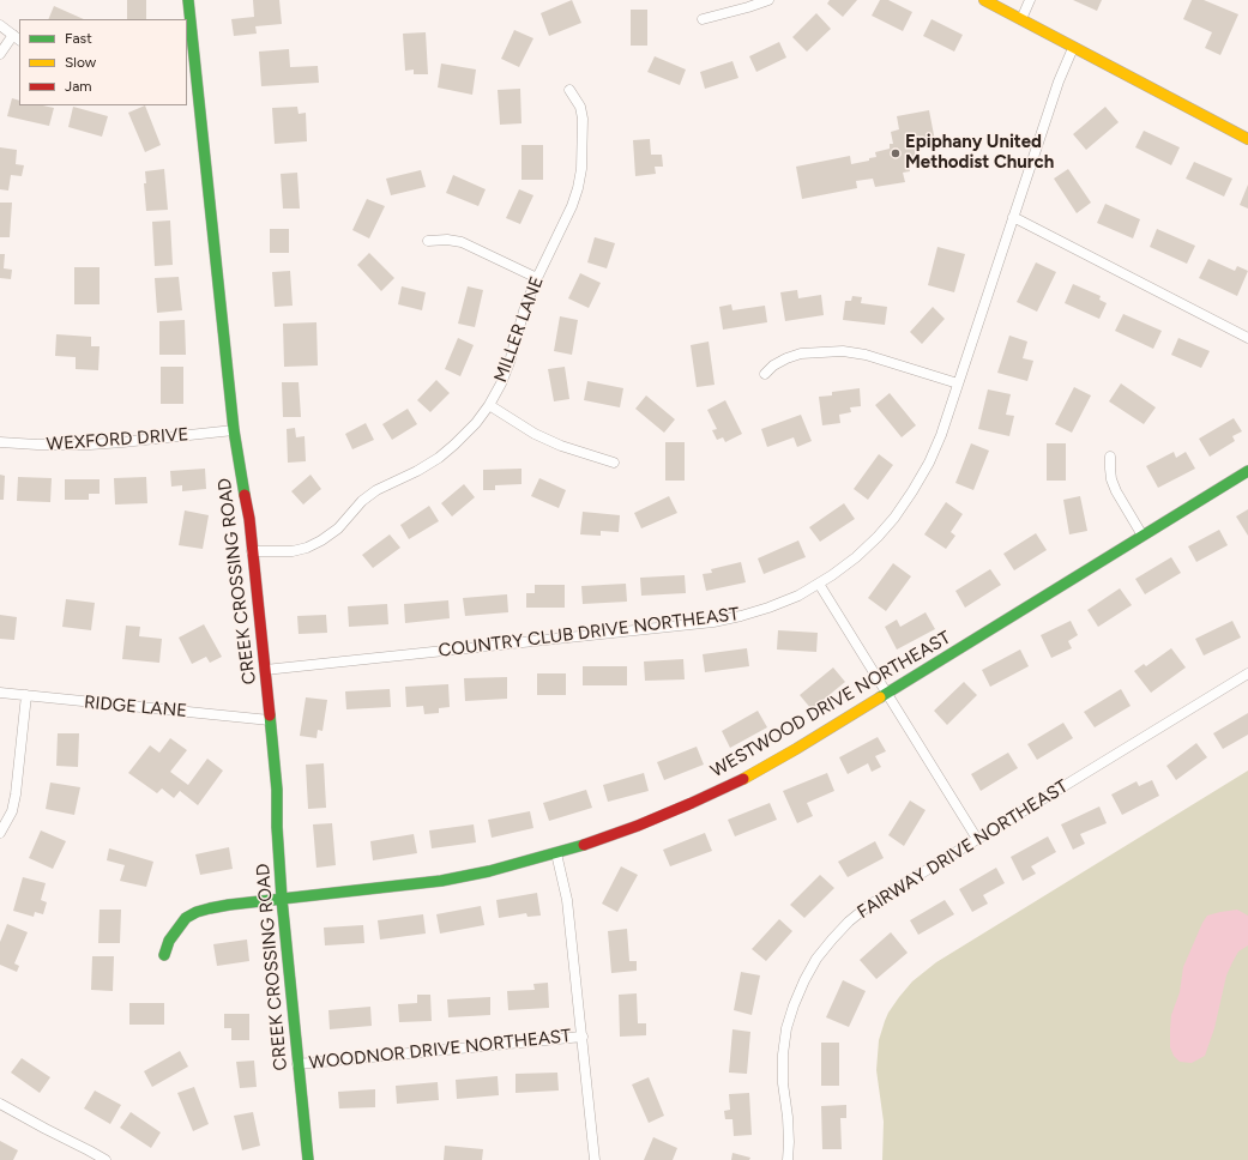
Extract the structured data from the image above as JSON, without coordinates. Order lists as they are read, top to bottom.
{
  "streets": {
    "street": [
      "MILLER LANE",
      "WEXFORD DRIVE",
      "CREEK CROSSING ROAD",
      "COUNTRY CLUB DRIVE NORTHEAST",
      "WESTWOOD DRIVE NORTHEAST",
      "RIDGE LANE",
      "FAIRWAY DRIVE NORTHEAST",
      "WOODNOR DRIVE NORTHEAST"
    ]
  },
  "crossings": [
    ["MILLER LANE", "CREEK CROSSING ROAD"],
    ["WEXFORD DRIVE", "CREEK CROSSING ROAD"],
    ["CREEK CROSSING ROAD", "COUNTRY CLUB DRIVE NORTHEAST"],
    ["CREEK CROSSING ROAD", "WESTWOOD DRIVE NORTHEAST"],
    ["CREEK CROSSING ROAD", "RIDGE LANE"],
    ["CREEK CROSSING ROAD", "WOODNOR DRIVE NORTHEAST"]
  ],
  "places": ["Epiphany United Methodist Church"],
  "legend": ["Fast", "Slow", "Jam"]
}
